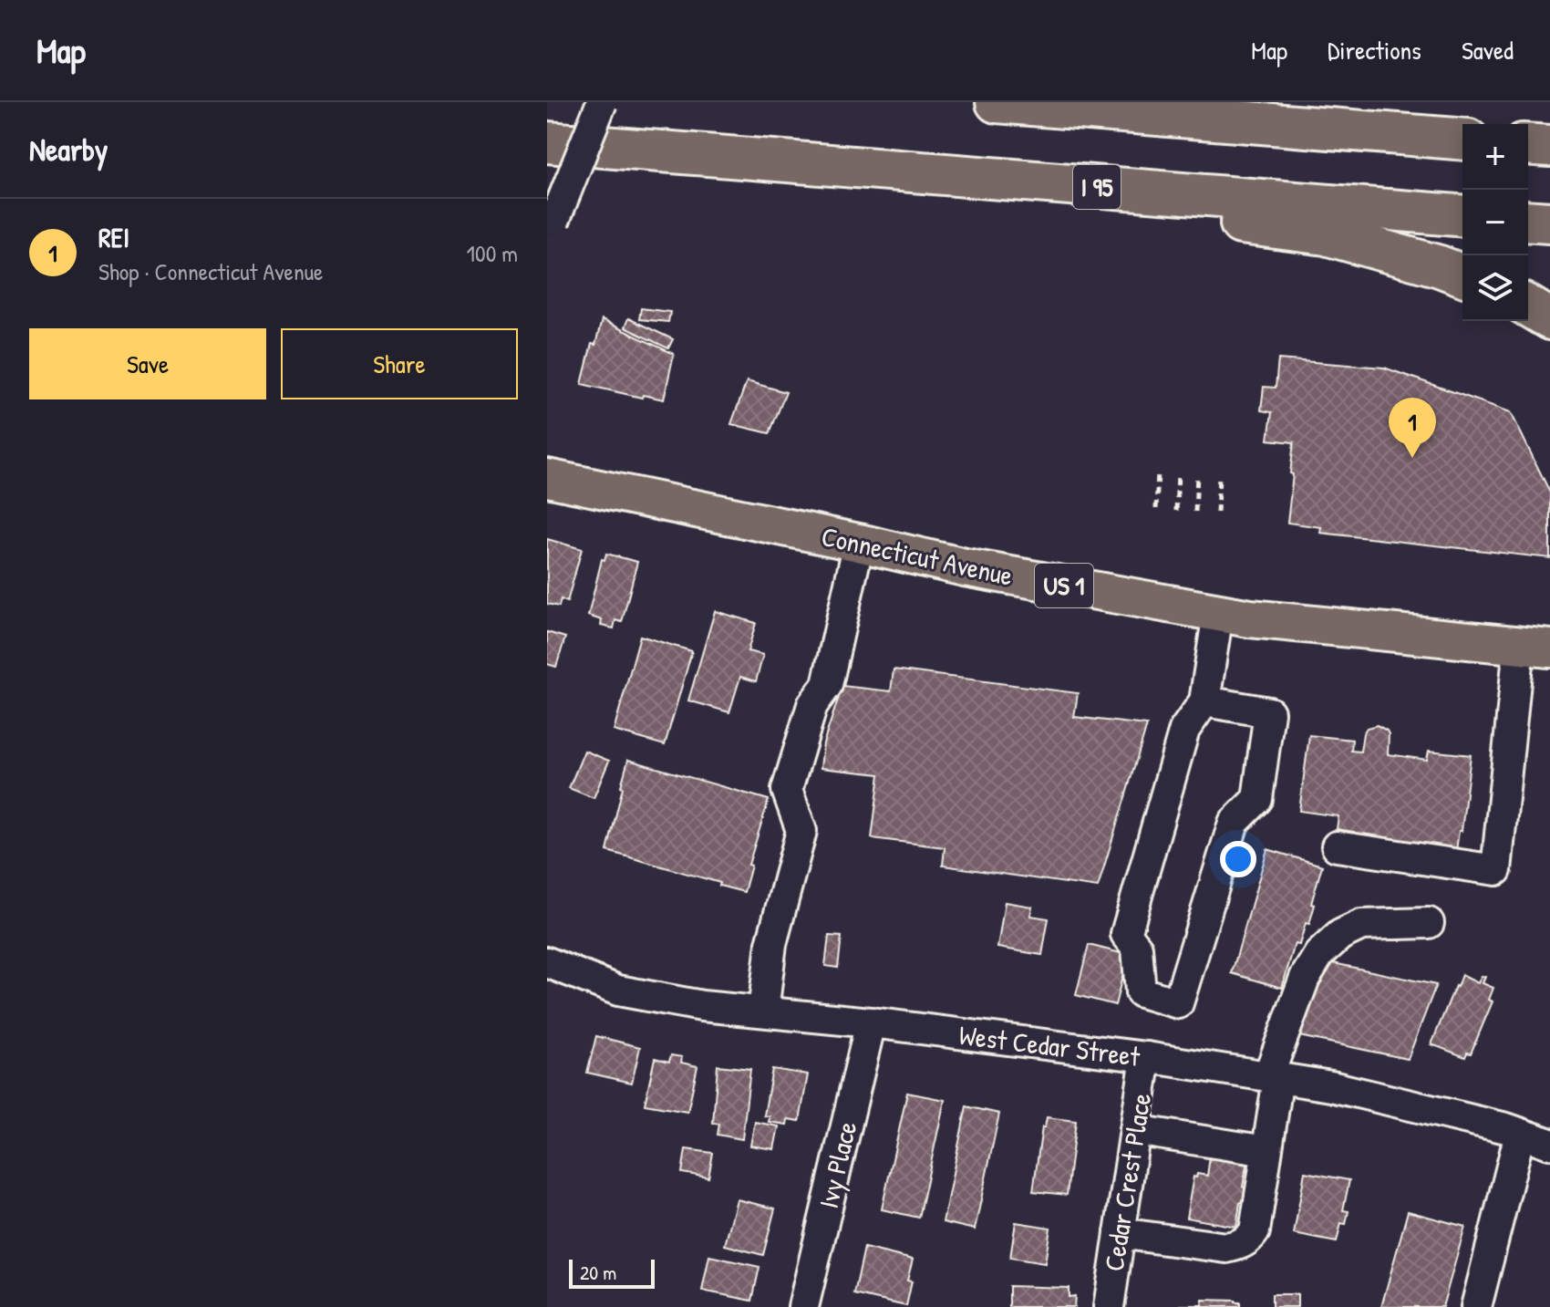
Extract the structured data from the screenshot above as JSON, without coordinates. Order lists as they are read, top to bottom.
{
  "streets": {
    "highway": ["I 95"],
    "main road": ["Connecticut Avenue", "US 1"],
    "street": ["West Cedar Street", "Ivy Place", "Cedar Crest Place"]
  },
  "crossings": [
    ["West Cedar Street", "Ivy Place"],
    ["West Cedar Street", "Cedar Crest Place"]
  ],
  "scale_bar": "20 m",
  "page": {
    "header": "Map",
    "nav": ["Map", "Directions", "Saved"],
    "heading": "Nearby",
    "map_buttons": ["+", "−"],
    "list": [
      {
        "mark": "1",
        "name": "REI",
        "note": "Shop · Connecticut Avenue",
        "value": "100 m"
      }
    ],
    "buttons": ["Save", "Share"],
    "pins": "1",
    "scale": "20 m"
  }
}
